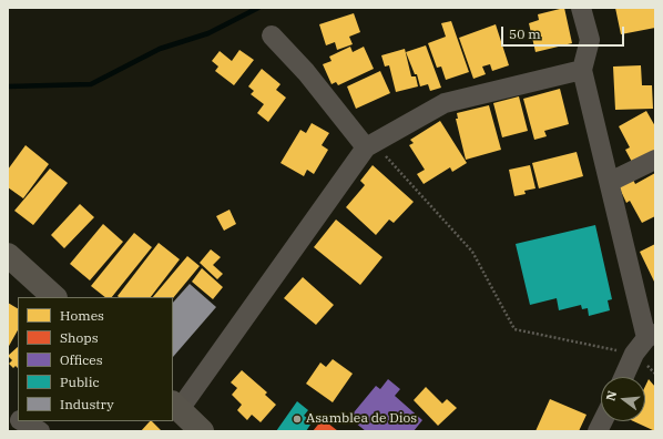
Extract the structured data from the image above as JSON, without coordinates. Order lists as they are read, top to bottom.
{
  "places": ["Asamblea de Dios"],
  "legend": [
    "Homes",
    "Shops",
    "Offices",
    "Public",
    "Industry"
  ],
  "scale_bar": "50 m",
  "north": "left"
}
